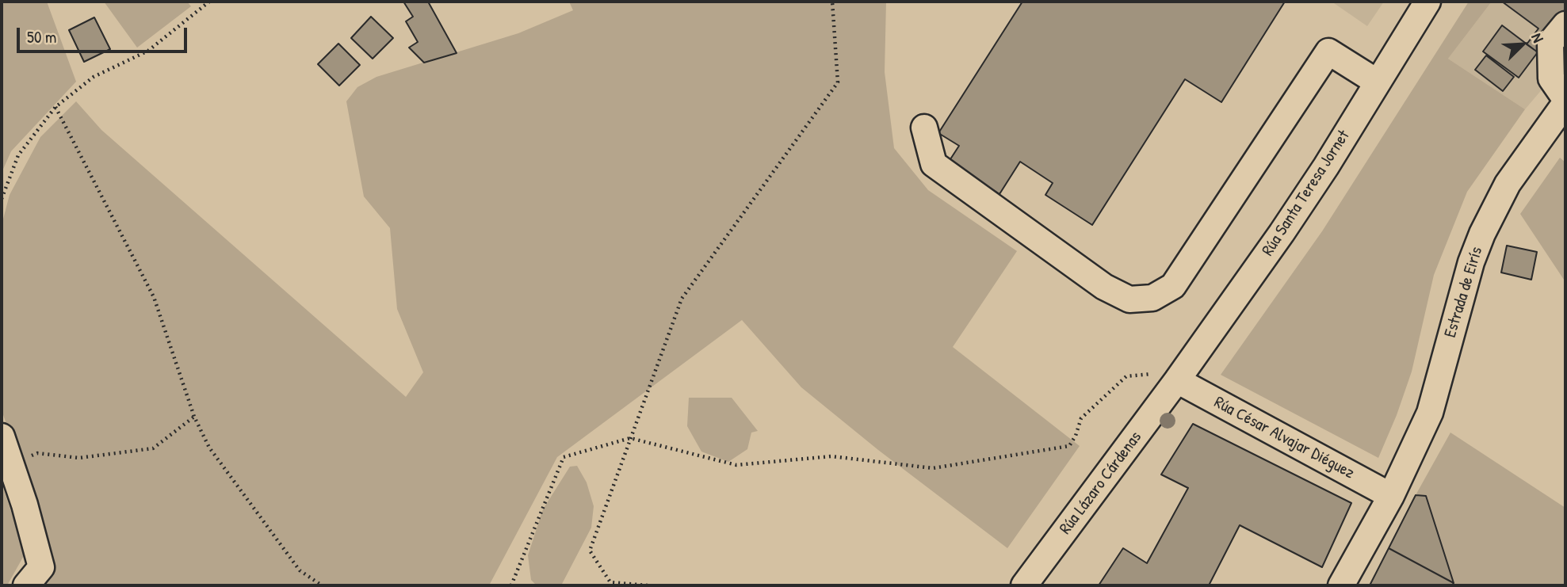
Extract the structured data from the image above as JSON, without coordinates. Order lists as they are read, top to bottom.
{
  "streets": {
    "street": [
      "Rúa Santa Teresa Jornet",
      "Estrada de Eirís",
      "Rúa César Alvajar Diéguez",
      "Rúa Lázaro Cárdenas"
    ]
  },
  "crossings": [
    ["Rúa Santa Teresa Jornet", "Rúa César Alvajar Diéguez"],
    ["Rúa Santa Teresa Jornet", "Rúa Lázaro Cárdenas"],
    ["Estrada de Eirís", "Rúa César Alvajar Diéguez"],
    ["Rúa César Alvajar Diéguez", "Rúa Lázaro Cárdenas"]
  ],
  "scale_bar": "50 m",
  "north": "top right"
}
